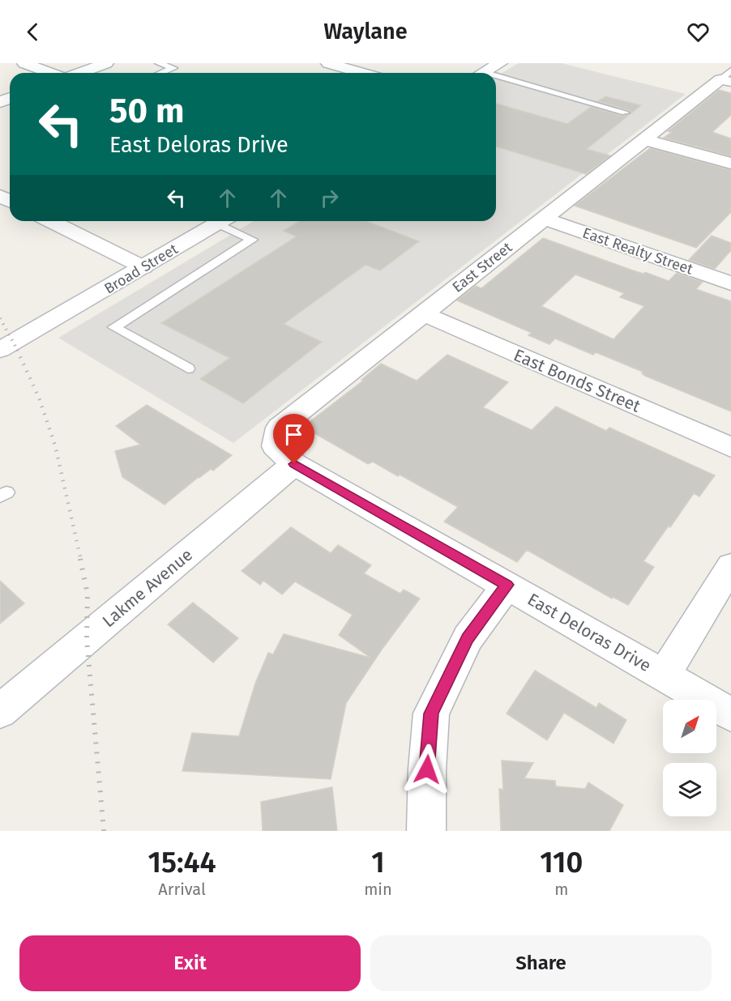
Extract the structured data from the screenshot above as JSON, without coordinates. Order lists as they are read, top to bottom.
{
  "streets": {
    "street": [
      "East Realty Street",
      "East Street",
      "Broad Street",
      "East Bonds Street",
      "Lakme Avenue",
      "East Deloras Drive"
    ]
  },
  "crossings": [
    ["East Realty Street", "East Street"],
    ["East Street", "East Bonds Street"],
    ["East Street", "Lakme Avenue"],
    ["East Street", "East Deloras Drive"],
    ["Lakme Avenue", "East Deloras Drive"]
  ],
  "north": "top right",
  "page": {
    "header": "Waylane",
    "turn": ["50 m", "East Deloras Drive"],
    "eta": [
      "15:44",
      "Arrival",
      "1",
      "min",
      "110",
      "m"
    ],
    "buttons": ["Exit", "Share"]
  }
}
